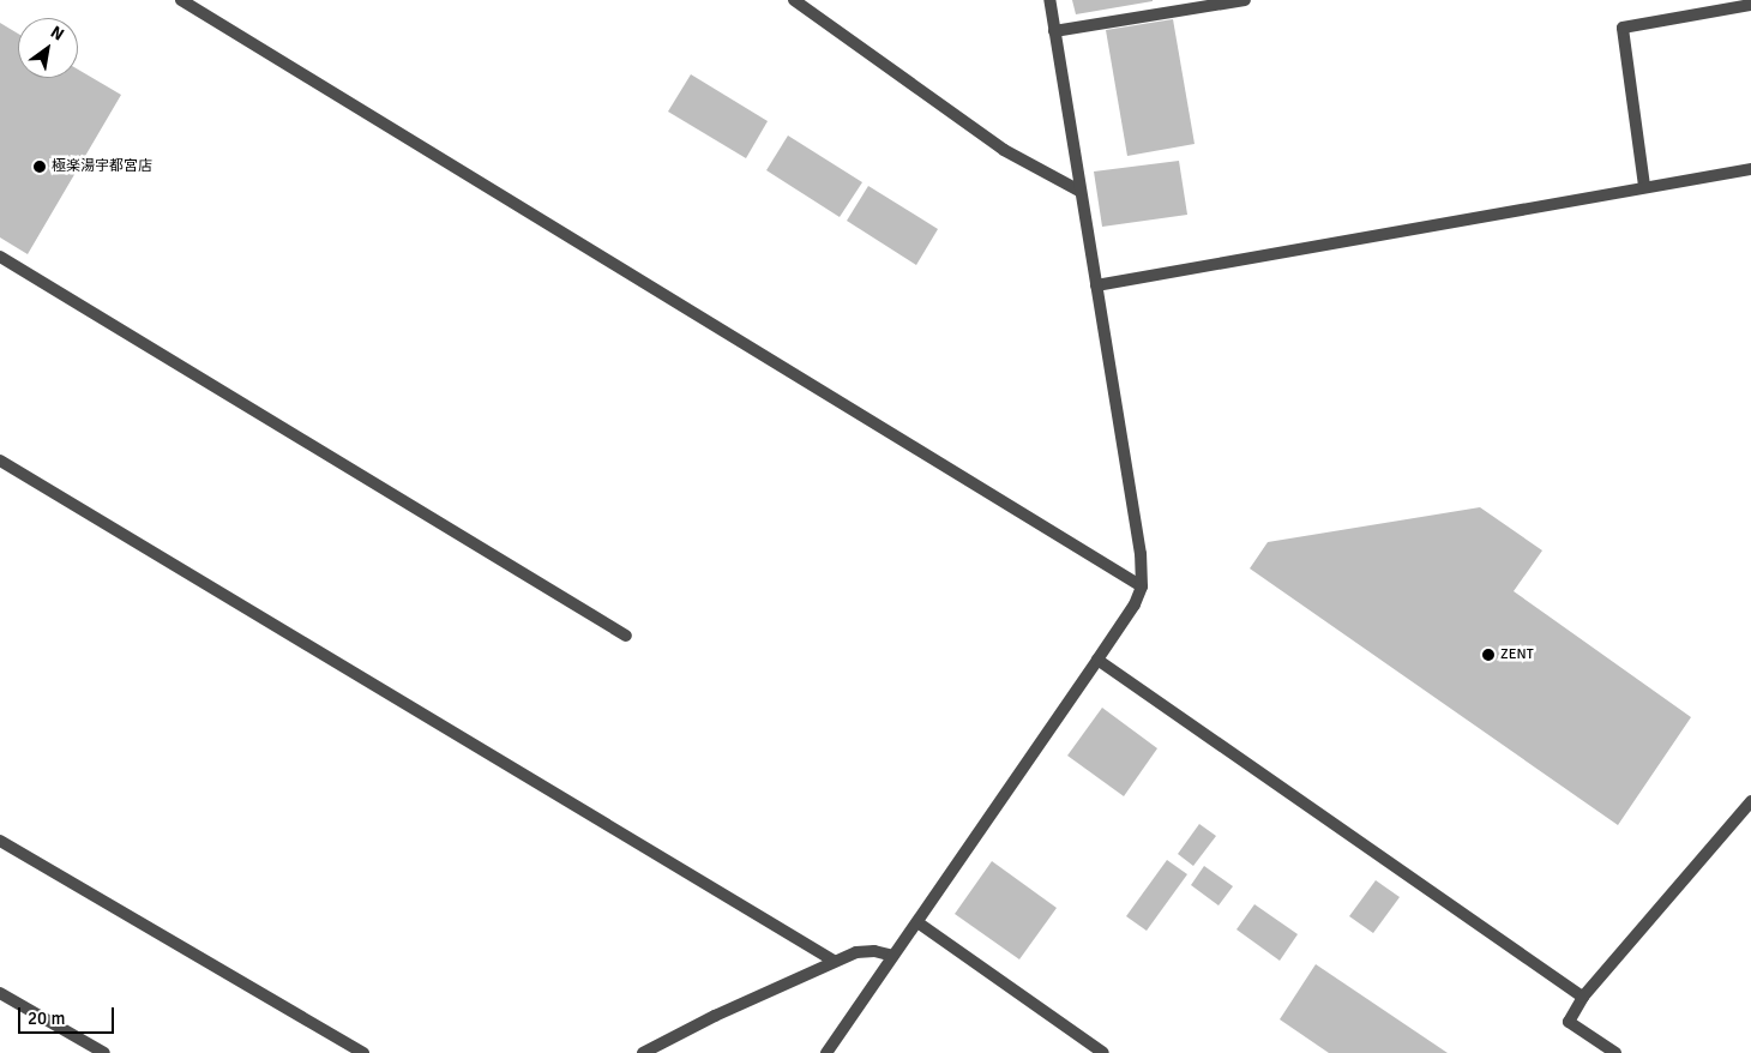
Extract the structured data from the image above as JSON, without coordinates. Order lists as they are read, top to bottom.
{
  "places": ["極楽湯宇都宮店", "ZENT"],
  "scale_bar": "20 m",
  "north": "top right"
}
